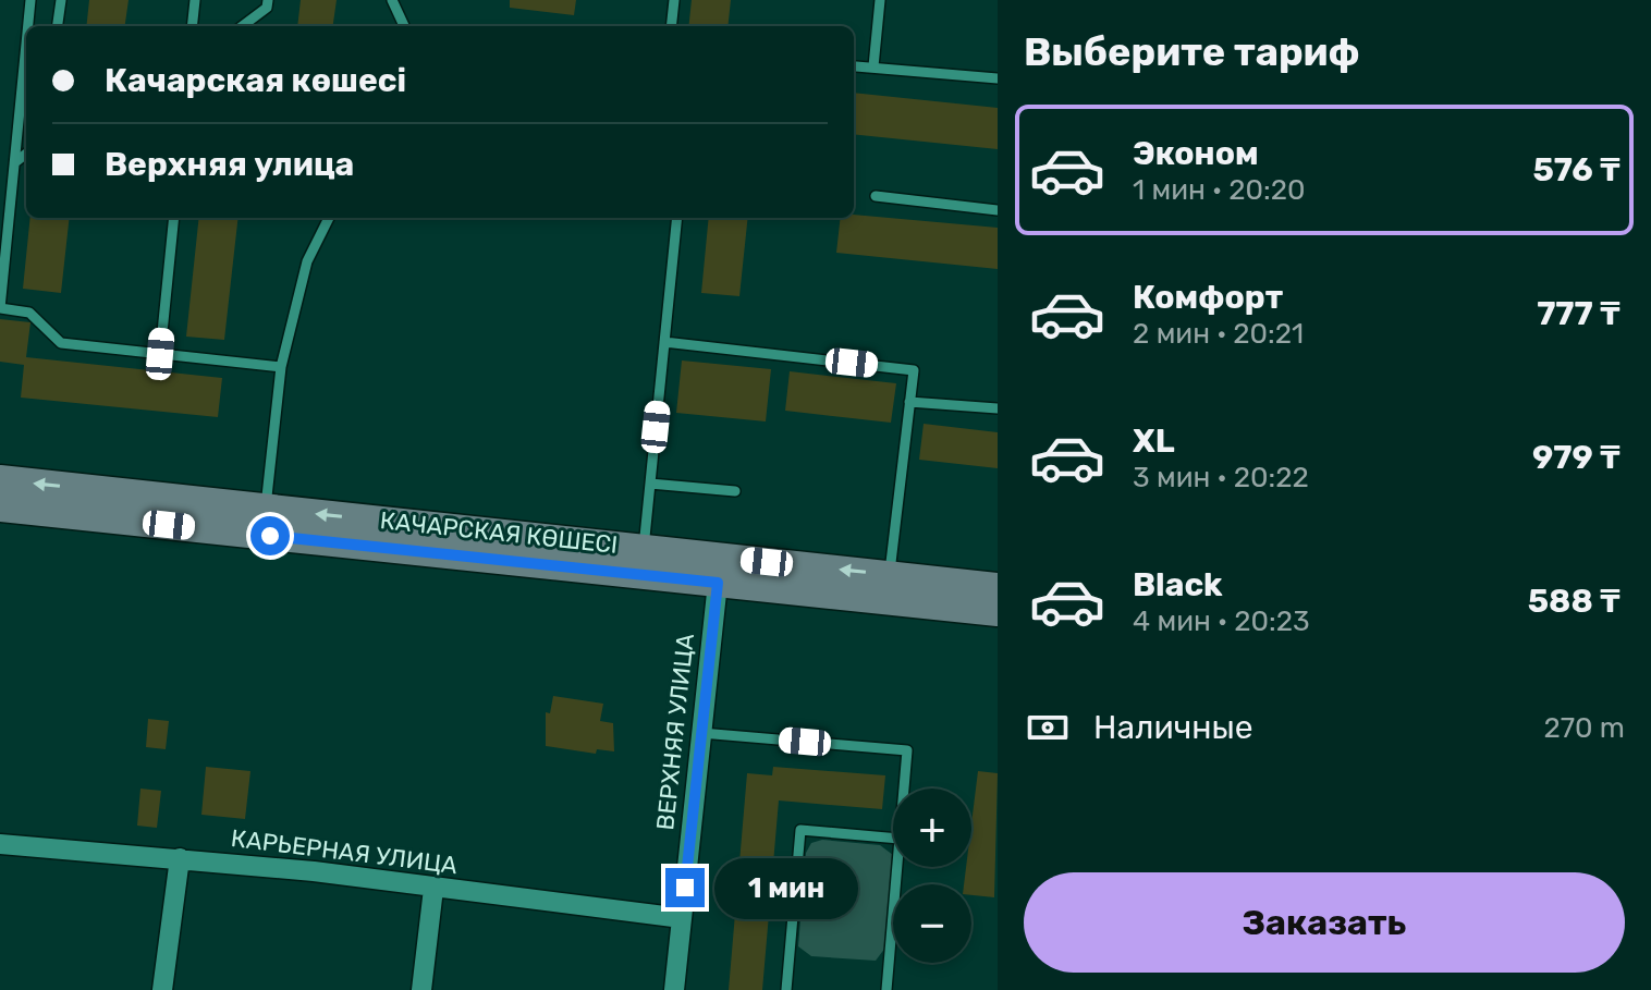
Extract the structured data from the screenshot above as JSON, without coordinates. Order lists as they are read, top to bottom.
{
  "streets": {
    "main road": ["КАЧАРСКАЯ КӨШЕСІ"],
    "street": ["ВЕРХНЯЯ УЛИЦА", "КАРЬЕРНАЯ УЛИЦА"]
  },
  "crossings": [
    ["КАЧАРСКАЯ КӨШЕСІ", "ВЕРХНЯЯ УЛИЦА"],
    ["ВЕРХНЯЯ УЛИЦА", "КАРЬЕРНАЯ УЛИЦА"]
  ],
  "page": {
    "heading": "Выберите тариф",
    "banner": ["Качарская көшесі", "Верхняя улица"],
    "list": [
      {
        "name": "Эконом",
        "note": "1 мин · 20:20",
        "value": "576 ₸"
      },
      {
        "name": "Комфорт",
        "note": "2 мин · 20:21",
        "value": "777 ₸"
      },
      {
        "name": "XL",
        "note": "3 мин · 20:22",
        "value": "979 ₸"
      },
      {
        "name": "Black",
        "note": "4 мин · 20:23",
        "value": "588 ₸"
      }
    ],
    "pay": ["Наличные", "270 m"],
    "map_buttons": ["+", "−"],
    "buttons": "Заказать",
    "bubble": "1 мин"
  }
}
